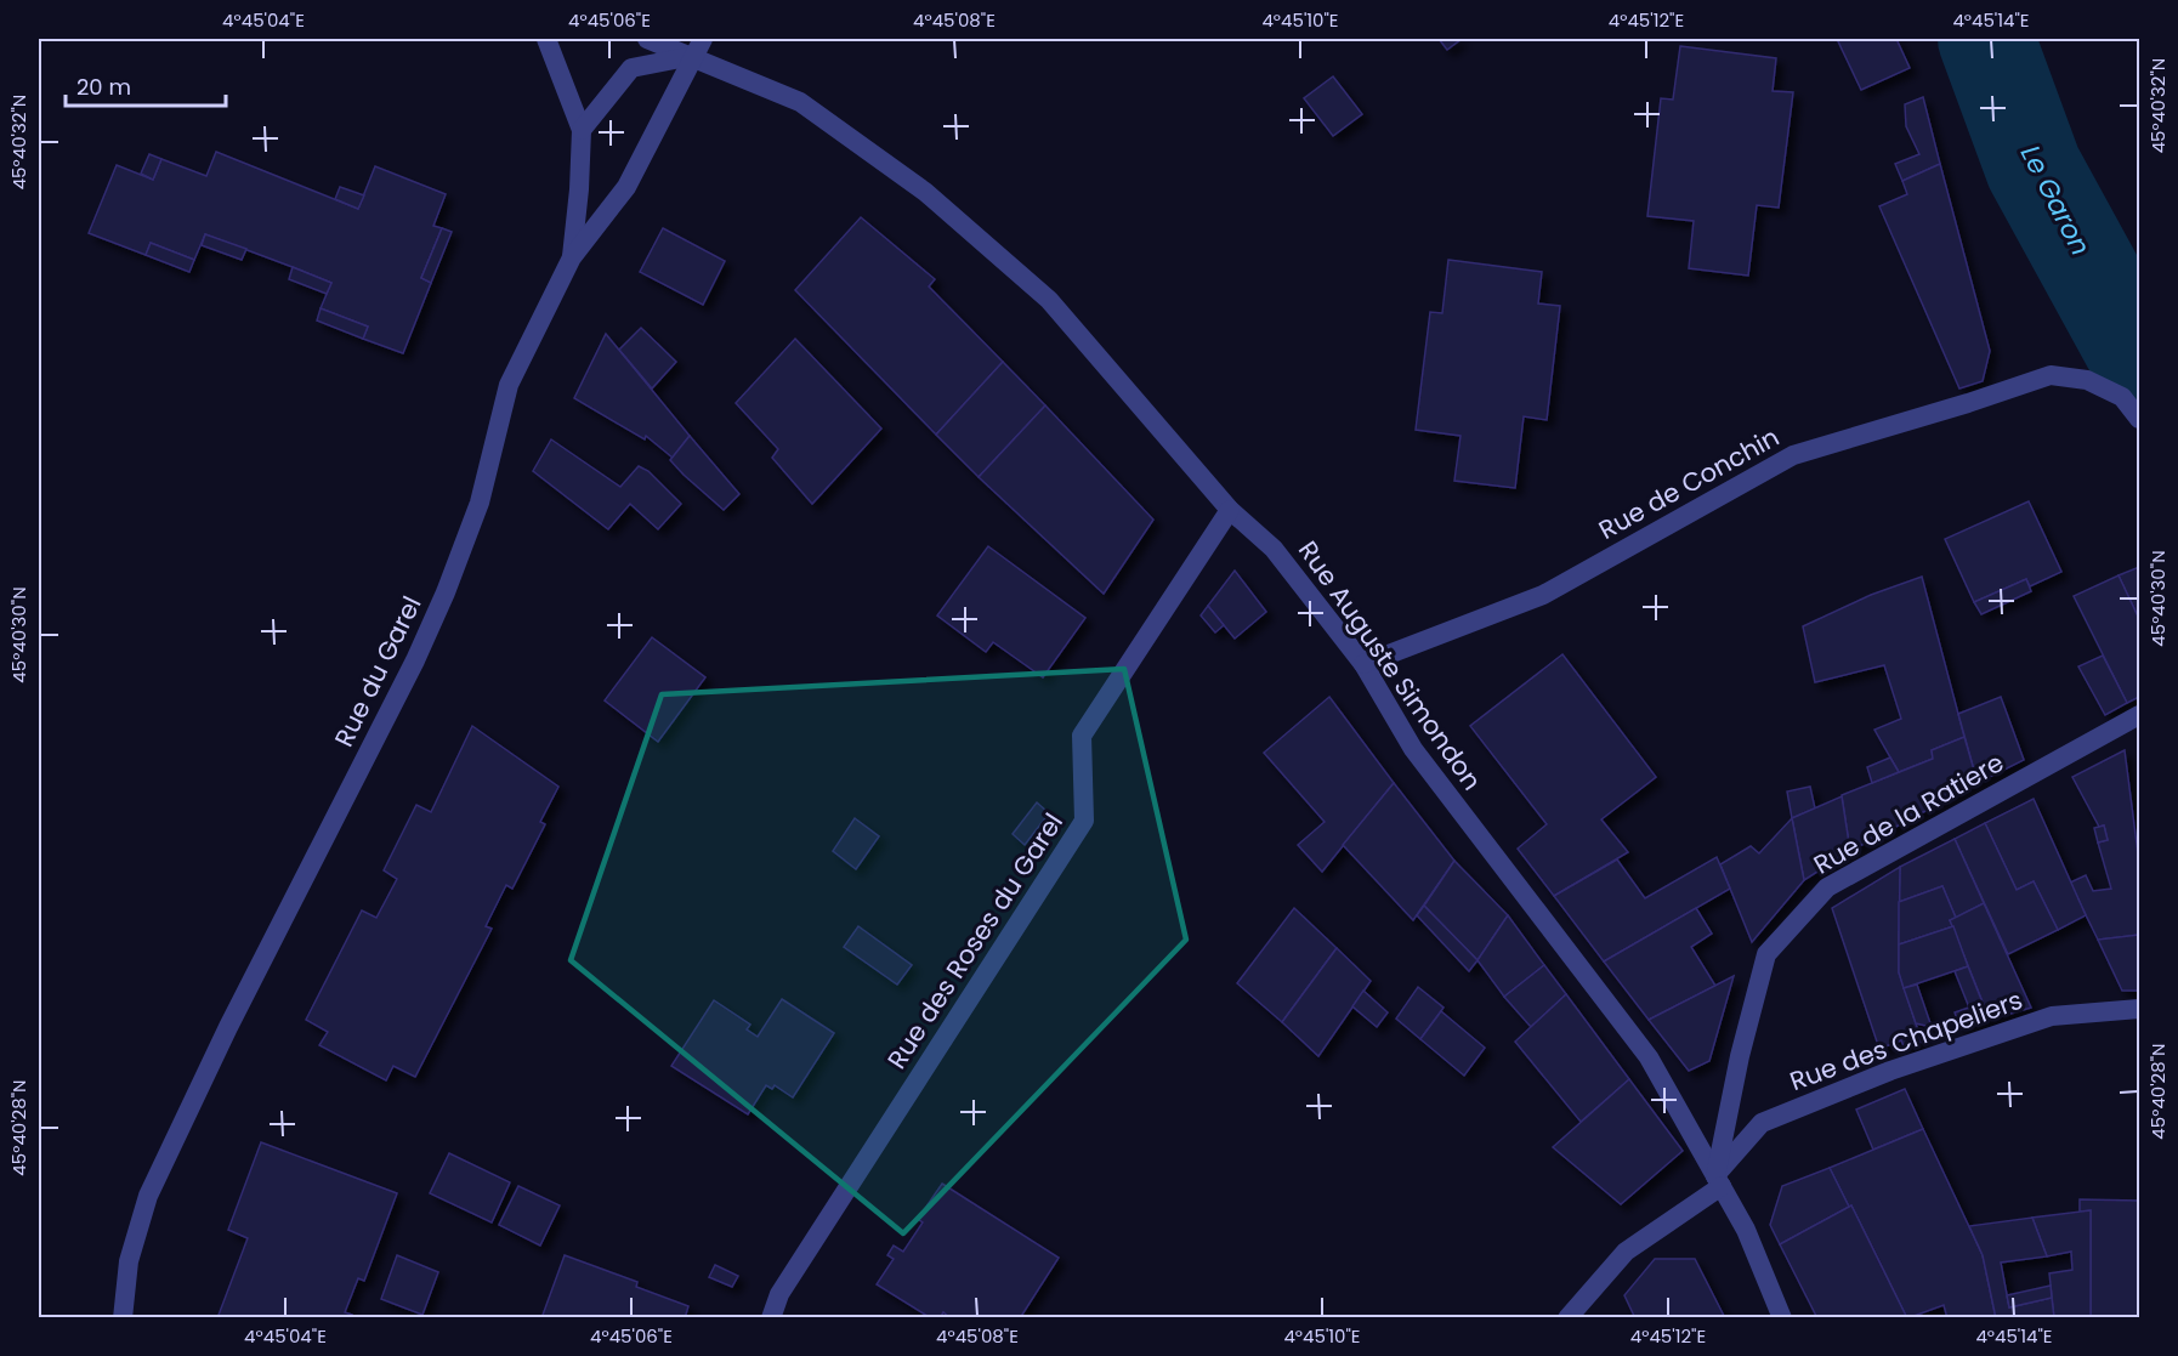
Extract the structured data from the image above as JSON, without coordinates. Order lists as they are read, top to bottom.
{
  "streets": {
    "street": [
      "Rue de Conchin",
      "Rue Auguste Simondon",
      "Rue du Garel",
      "Rue de la Ratiere",
      "Rue des Roses du Garel",
      "Rue des Chapeliers"
    ]
  },
  "crossings": [
    ["Rue de Conchin", "Rue Auguste Simondon"],
    ["Rue Auguste Simondon", "Rue du Garel"],
    ["Rue Auguste Simondon", "Rue de la Ratiere"],
    ["Rue Auguste Simondon", "Rue des Roses du Garel"],
    ["Rue Auguste Simondon", "Rue des Chapeliers"],
    ["Rue de la Ratiere", "Rue des Chapeliers"]
  ],
  "water": ["Le Garon"],
  "scale_bar": "20 m",
  "coordinates": [
    "4°45'04\"E",
    "4°45'06\"E",
    "4°45'08\"E",
    "4°45'10\"E",
    "4°45'12\"E",
    "4°45'14\"E",
    "45°40'32\"N",
    "45°40'30\"N",
    "45°40'28\"N"
  ]
}
